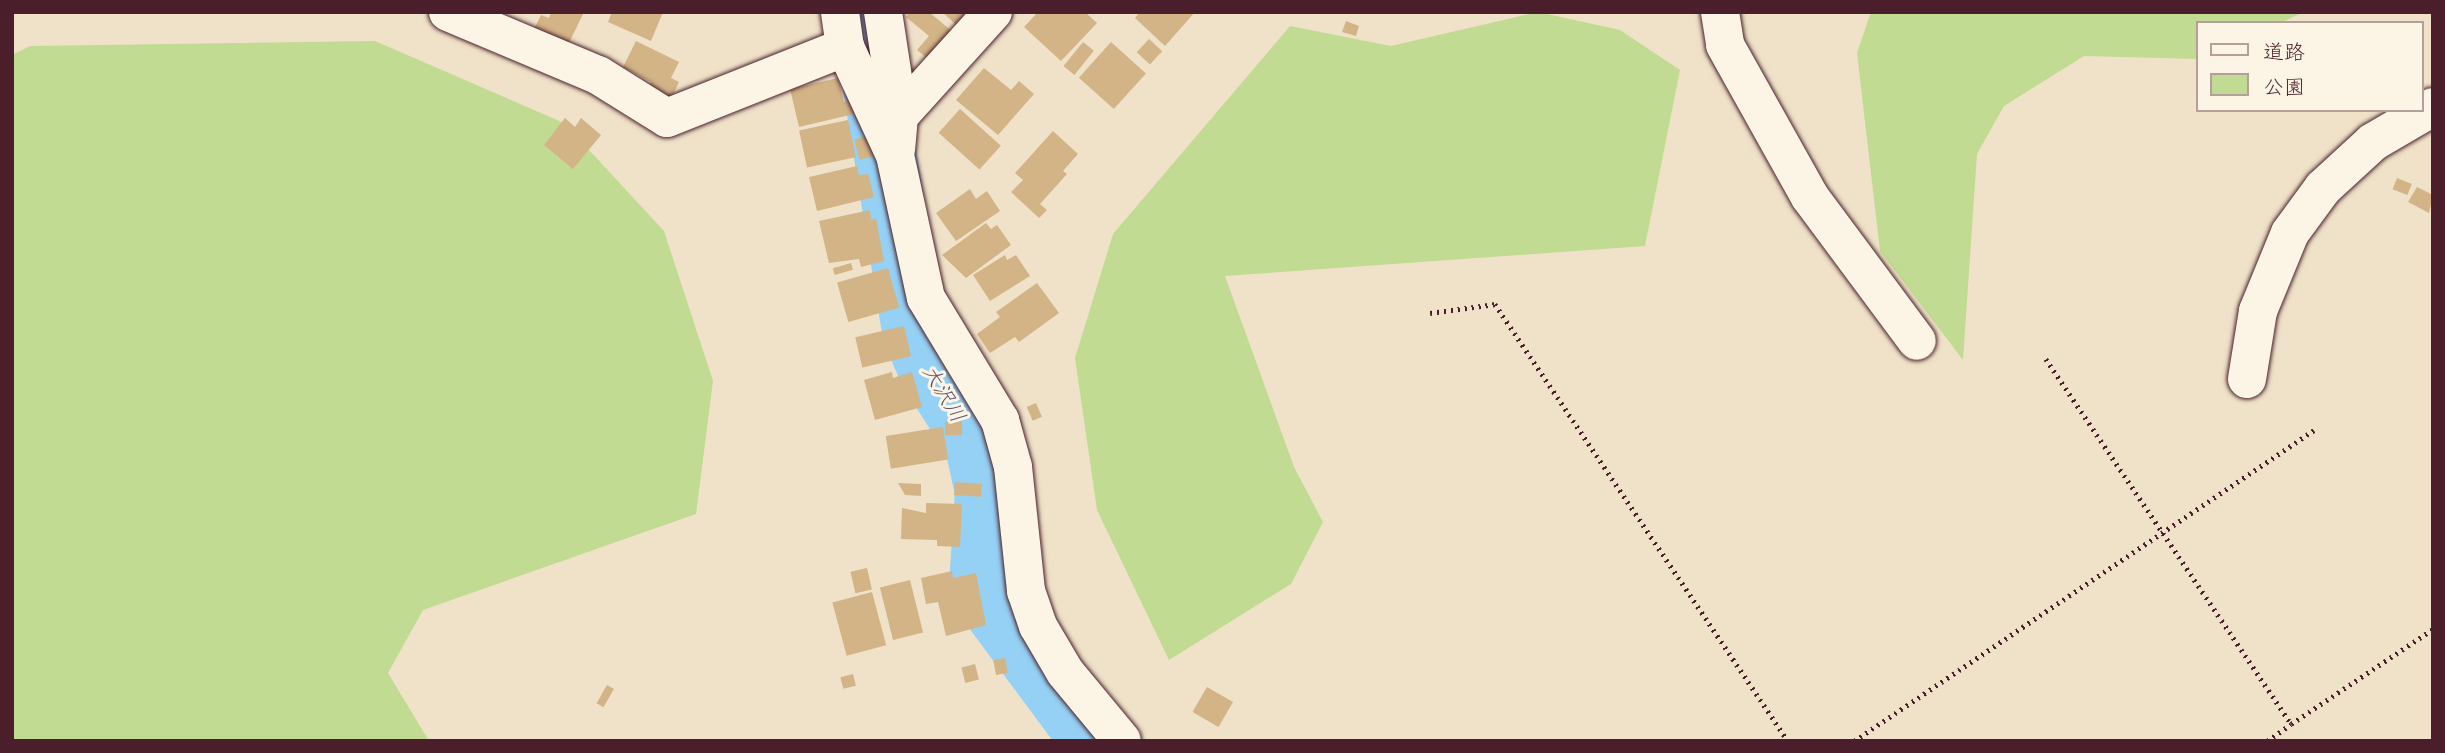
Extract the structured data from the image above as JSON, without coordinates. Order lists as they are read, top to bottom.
{
  "water": ["大沢川"],
  "legend": ["道路", "公園"]
}
